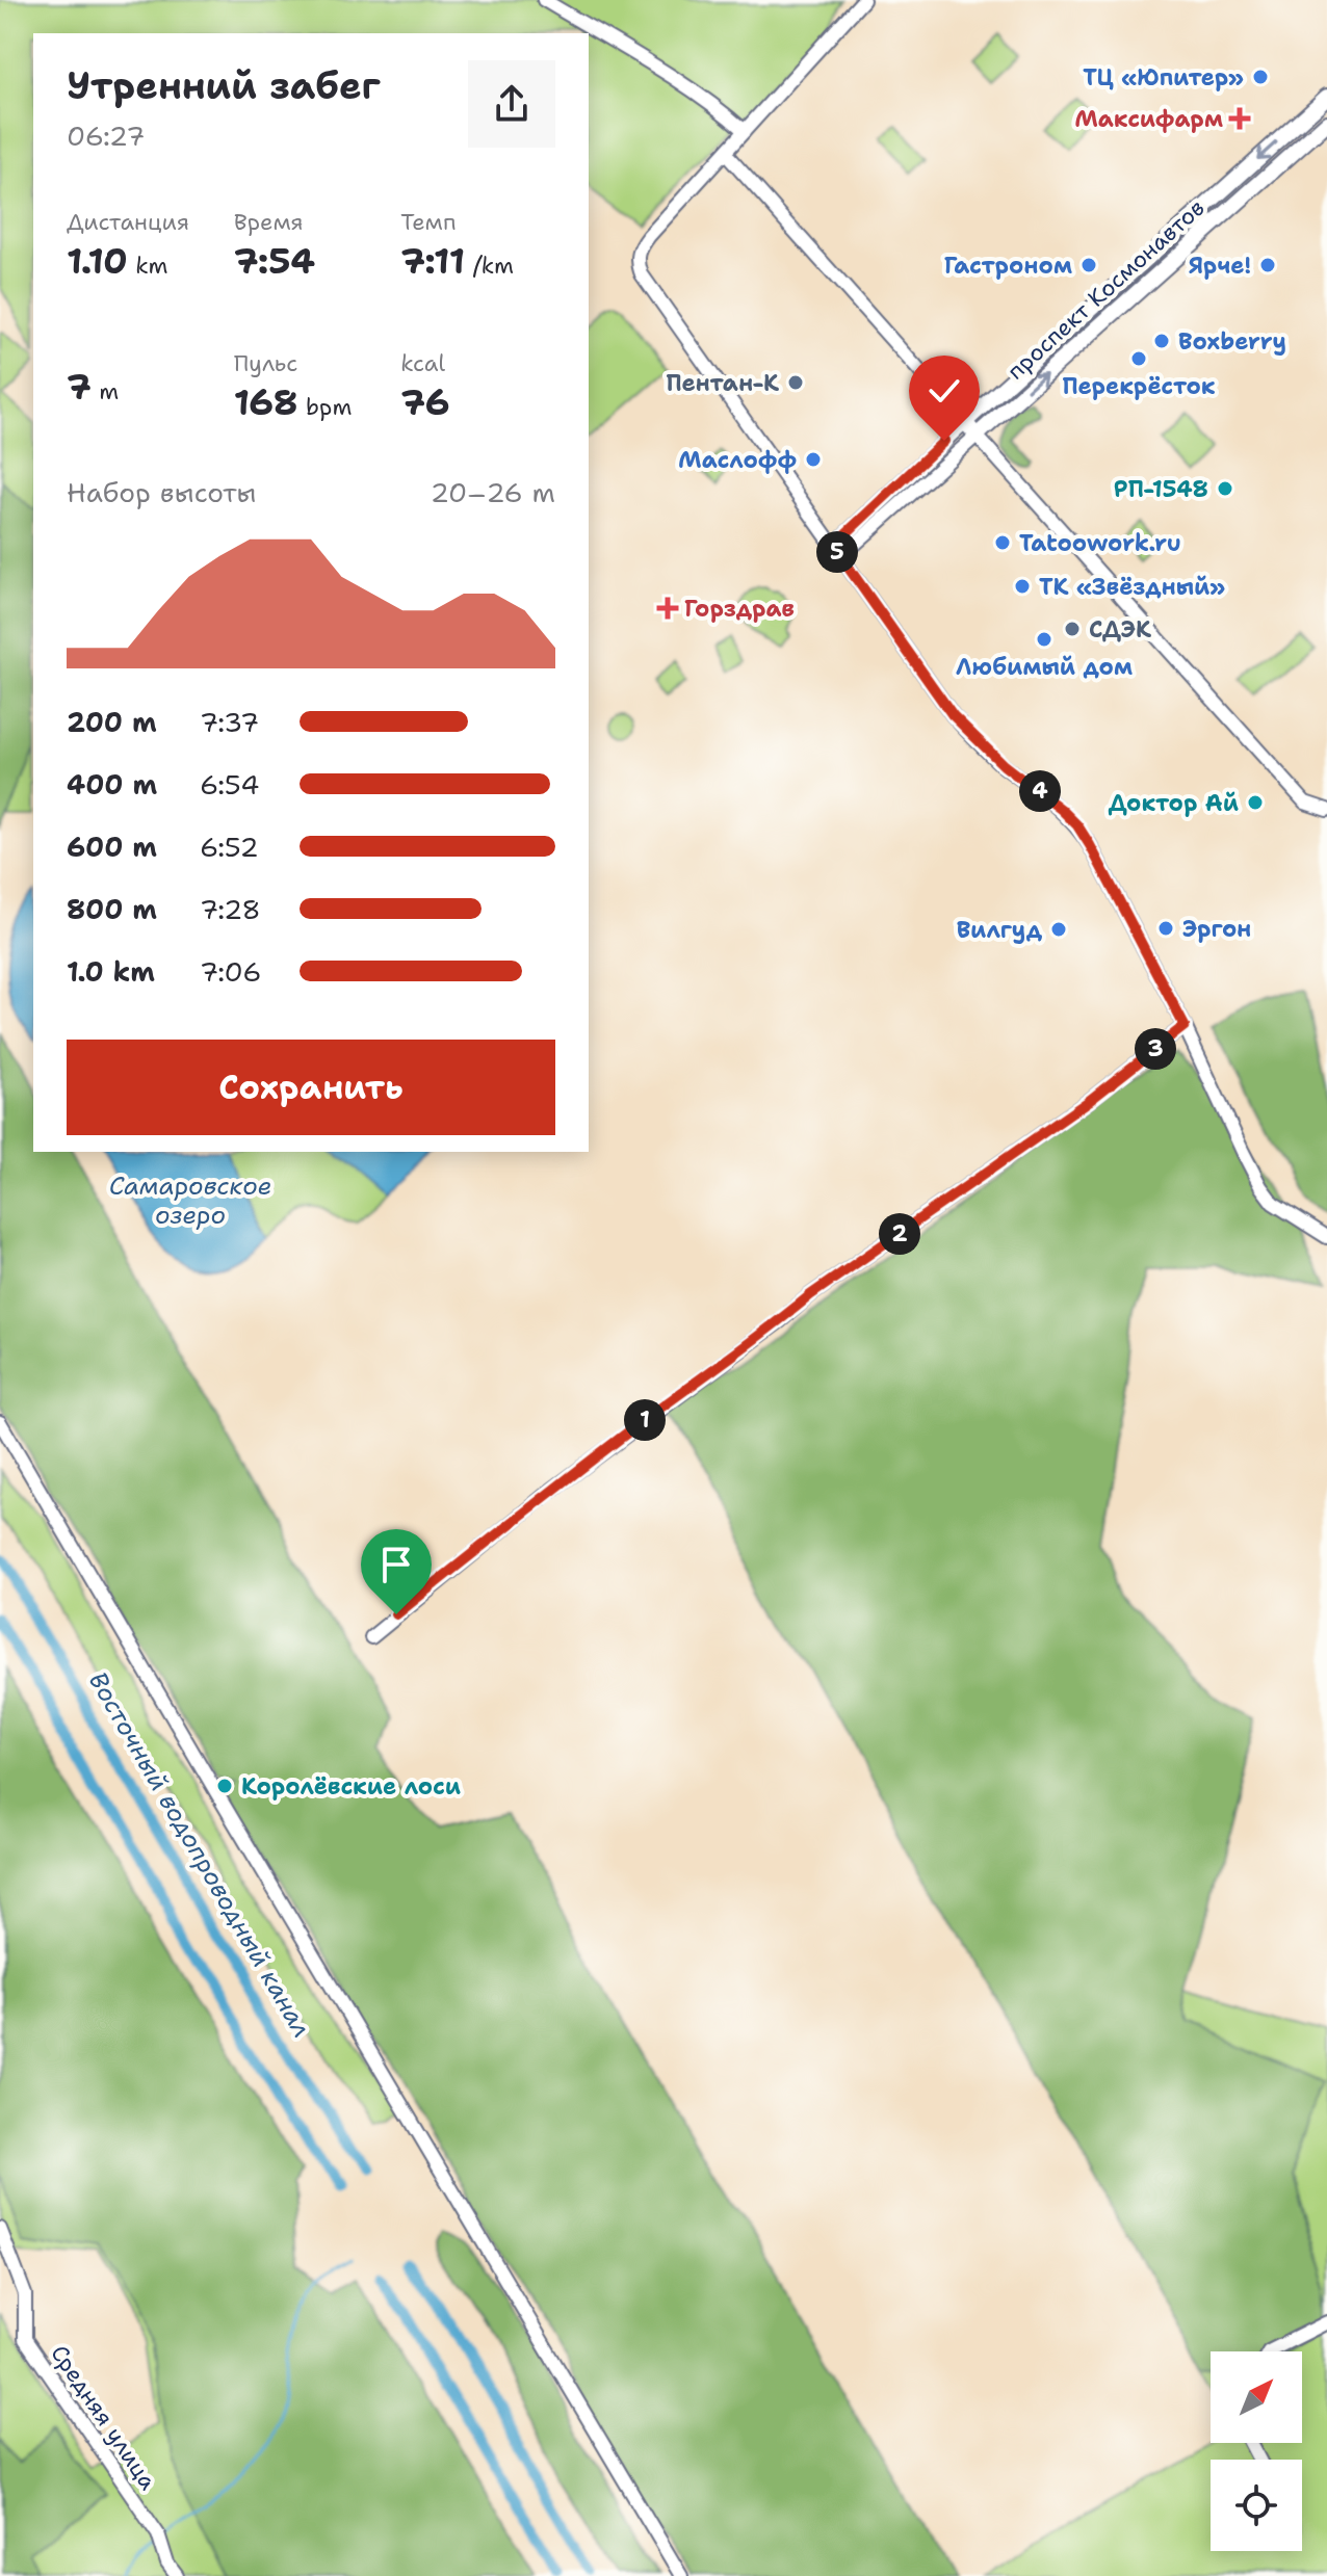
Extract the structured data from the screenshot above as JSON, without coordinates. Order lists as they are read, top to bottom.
{
  "streets": {
    "street": ["проспект Космонавтов", "Средняя улица"]
  },
  "water": ["Самаровское озеро", "Восточный водопроводный канал"],
  "places": {
    "other": [
      "ТЦ «Юпитер»",
      "Гастроном",
      "Ярче!",
      "Boxberry",
      "Перекрёсток",
      "Пентан-К",
      "Маслофф",
      "РП-1548",
      "Tatoowork.ru",
      "ТК «Звёздный»",
      "СДЭК",
      "Любимый дом",
      "Доктор Ай",
      "Эргон",
      "Вилгуд",
      "Королёвские лоси"
    ],
    "health": ["Максифарм", "Горздрав"]
  },
  "north": "top right",
  "page": {
    "heading": ["Утренний забег", "06:27"],
    "stats": [
      ["Дистанция", "1.10 km"],
      ["Время", "7:54"],
      ["Темп", "7:11 /km"],
      ["7 m"],
      ["Пульс", "168 bpm"],
      ["kcal", "76"]
    ],
    "chart": ["Набор высоты", "20–26 m"],
    "pins": [
      "5",
      "4",
      "3",
      "2",
      "1"
    ],
    "list": [
      {
        "name": "200 m",
        "note": "7:37"
      },
      {
        "name": "400 m",
        "note": "6:54"
      },
      {
        "name": "600 m",
        "note": "6:52"
      },
      {
        "name": "800 m",
        "note": "7:28"
      },
      {
        "name": "1.0 km",
        "note": "7:06"
      }
    ],
    "buttons": "Сохранить"
  }
}
